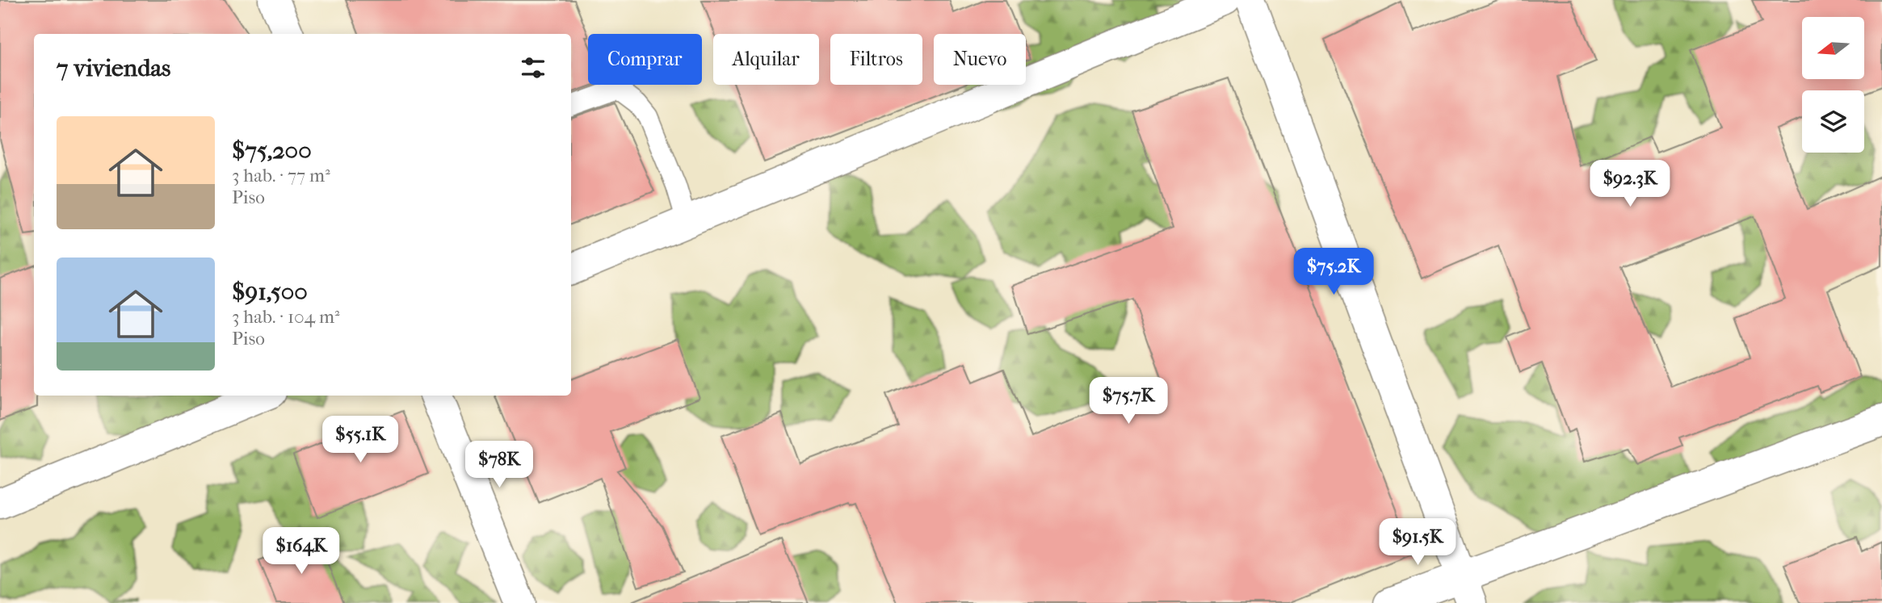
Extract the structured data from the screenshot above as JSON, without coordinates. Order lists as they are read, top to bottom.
{
  "north": "left",
  "page": {
    "chip": [
      "Comprar",
      "Alquilar",
      "Filtros",
      "Nuevo"
    ],
    "heading": "7 viviendas",
    "list": [
      {
        "name": "$75,200",
        "note": "3 hab. · 77 m² · Piso"
      },
      {
        "name": "$91,500",
        "note": "3 hab. · 104 m² · Piso"
      }
    ],
    "price": [
      "$92.3K",
      "$75.2K",
      "$75.7K",
      "$55.1K",
      "$78K",
      "$91.5K",
      "$164K"
    ]
  }
}
